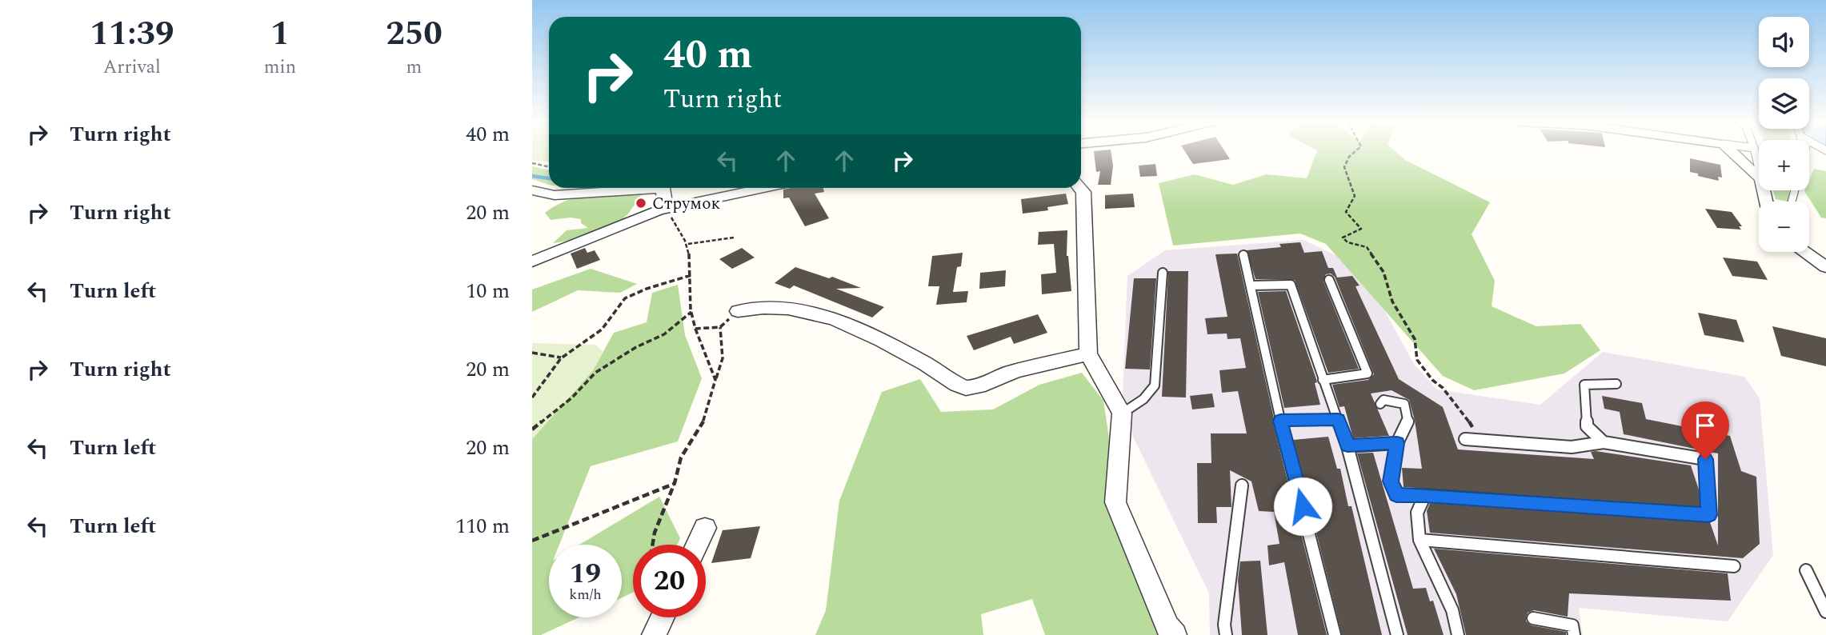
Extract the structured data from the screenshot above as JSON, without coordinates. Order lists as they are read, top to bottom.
{
  "places": ["Струмок"],
  "page": {
    "eta": [
      "11:39",
      "Arrival",
      "1",
      "min",
      "250",
      "m"
    ],
    "map_buttons": ["+", "−"],
    "turn": ["40 m", "Turn right"],
    "list": [
      {
        "name": "Turn right",
        "value": "40 m"
      },
      {
        "name": "Turn right",
        "value": "20 m"
      },
      {
        "name": "Turn left",
        "value": "10 m"
      },
      {
        "name": "Turn right",
        "value": "20 m"
      },
      {
        "name": "Turn left",
        "value": "20 m"
      },
      {
        "name": "Turn left",
        "value": "110 m"
      }
    ],
    "speed": "19 km/h",
    "limit": "20"
  }
}
